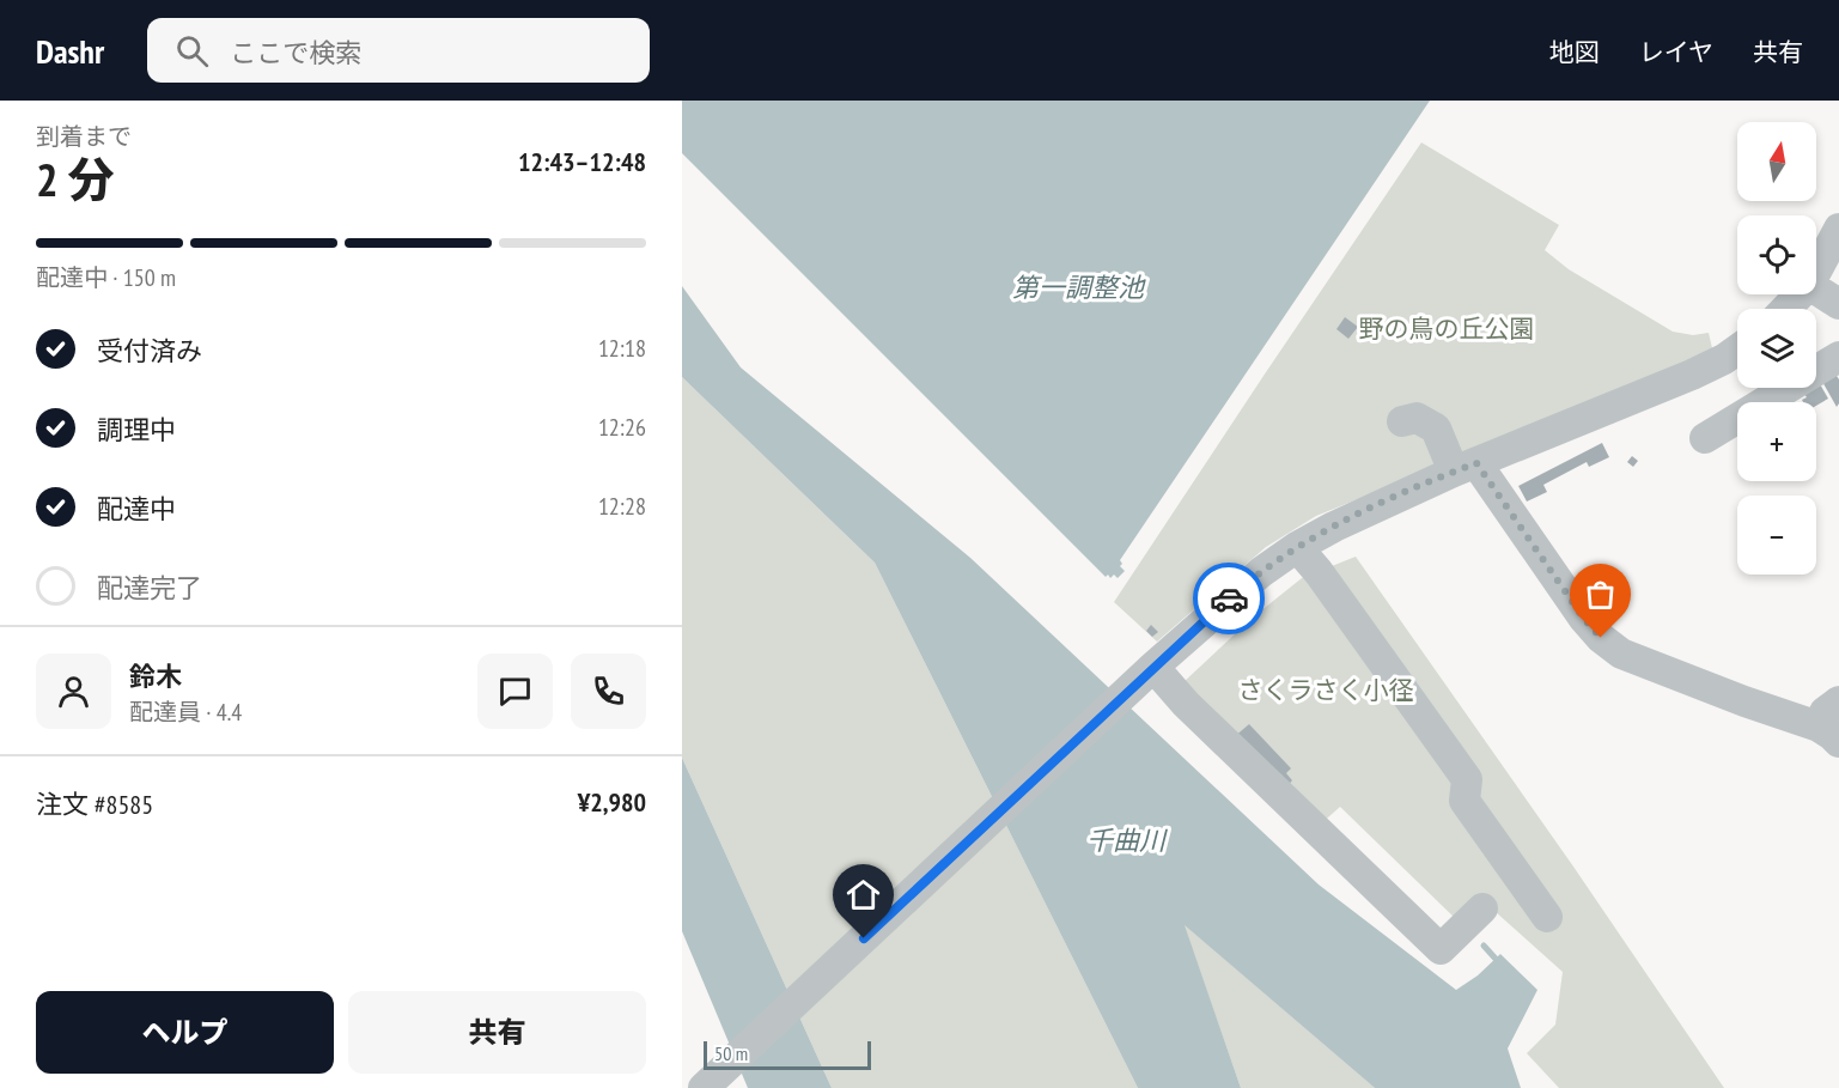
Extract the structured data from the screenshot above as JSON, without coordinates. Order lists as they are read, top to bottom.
{
  "water": ["第一調整池", "千曲川"],
  "parks": ["野の鳥の丘公園", "さくラさく小径"],
  "scale_bar": "50 m",
  "north": "top",
  "page": {
    "header": "Dashr",
    "search": "ここで検索",
    "nav": ["地図", "レイヤ", "共有"],
    "heading": ["2 分", "到着まで", "12:43–12:48"],
    "panel": [
      "鈴木",
      "配達員 · 4.4",
      "注文 #8585",
      "¥2,980"
    ],
    "map_buttons": ["+", "−"],
    "bar": "配達中 · 150 m",
    "list": [
      ["受付済み", "12:18"],
      ["調理中", "12:26"],
      ["配達中", "12:28"],
      "配達完了"
    ],
    "buttons": ["ヘルプ", "共有"],
    "scale": "50 m"
  }
}
